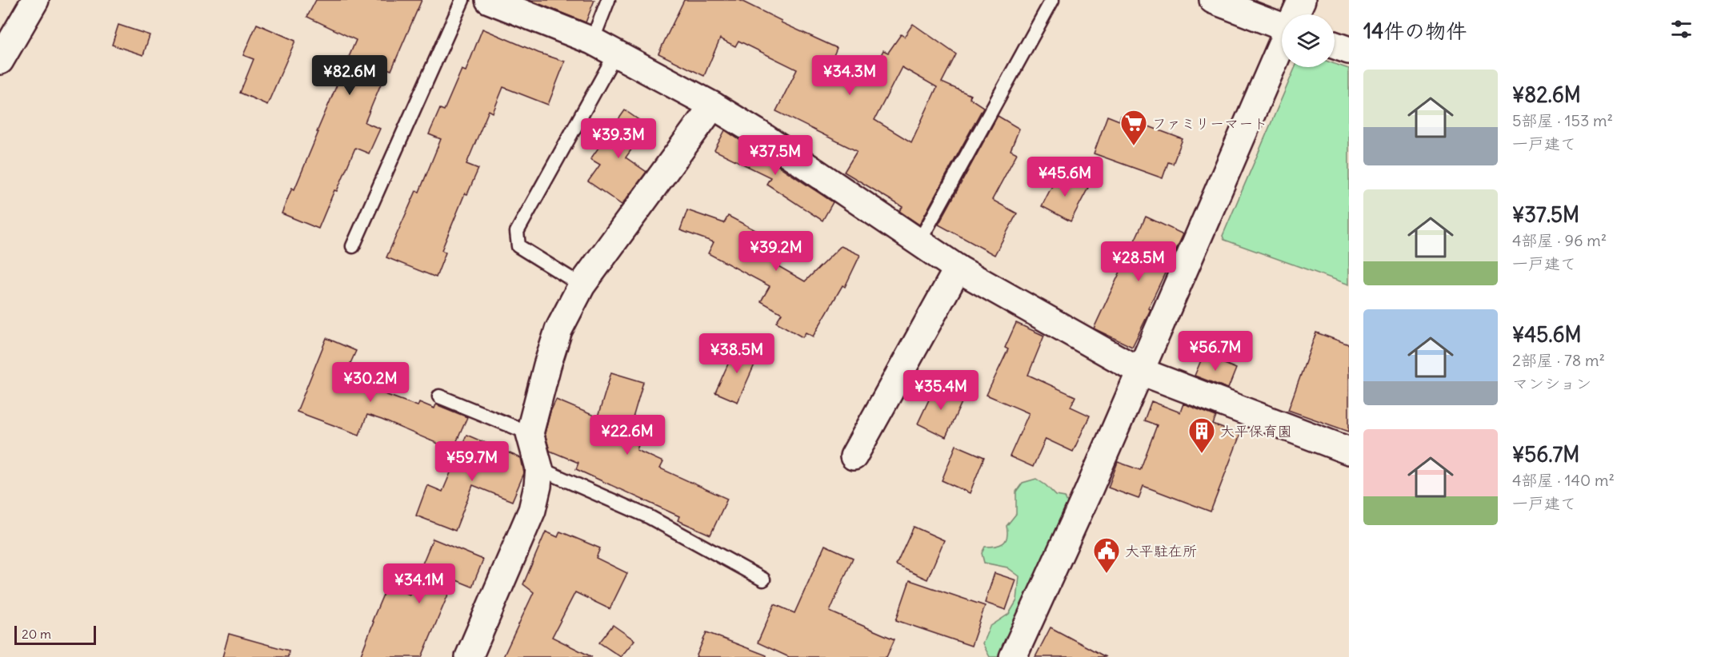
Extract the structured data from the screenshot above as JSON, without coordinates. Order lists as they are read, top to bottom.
{
  "places": {
    "supermarket": ["ファミリーマート"],
    "building": ["大平保育園"],
    "public building": ["大平駐在所"]
  },
  "scale_bar": "20 m",
  "page": {
    "heading": "14件の物件",
    "price": [
      "¥82.6M",
      "¥34.3M",
      "¥39.3M",
      "¥37.5M",
      "¥45.6M",
      "¥39.2M",
      "¥28.5M",
      "¥56.7M",
      "¥38.5M",
      "¥30.2M",
      "¥35.4M",
      "¥22.6M",
      "¥59.7M",
      "¥34.1M"
    ],
    "list": [
      {
        "name": "¥82.6M",
        "note": "5部屋 · 153 m² · 一戸建て"
      },
      {
        "name": "¥37.5M",
        "note": "4部屋 · 96 m² · 一戸建て"
      },
      {
        "name": "¥45.6M",
        "note": "2部屋 · 78 m² · マンション"
      },
      {
        "name": "¥56.7M",
        "note": "4部屋 · 140 m² · 一戸建て"
      }
    ],
    "scale": "20 m"
  }
}
